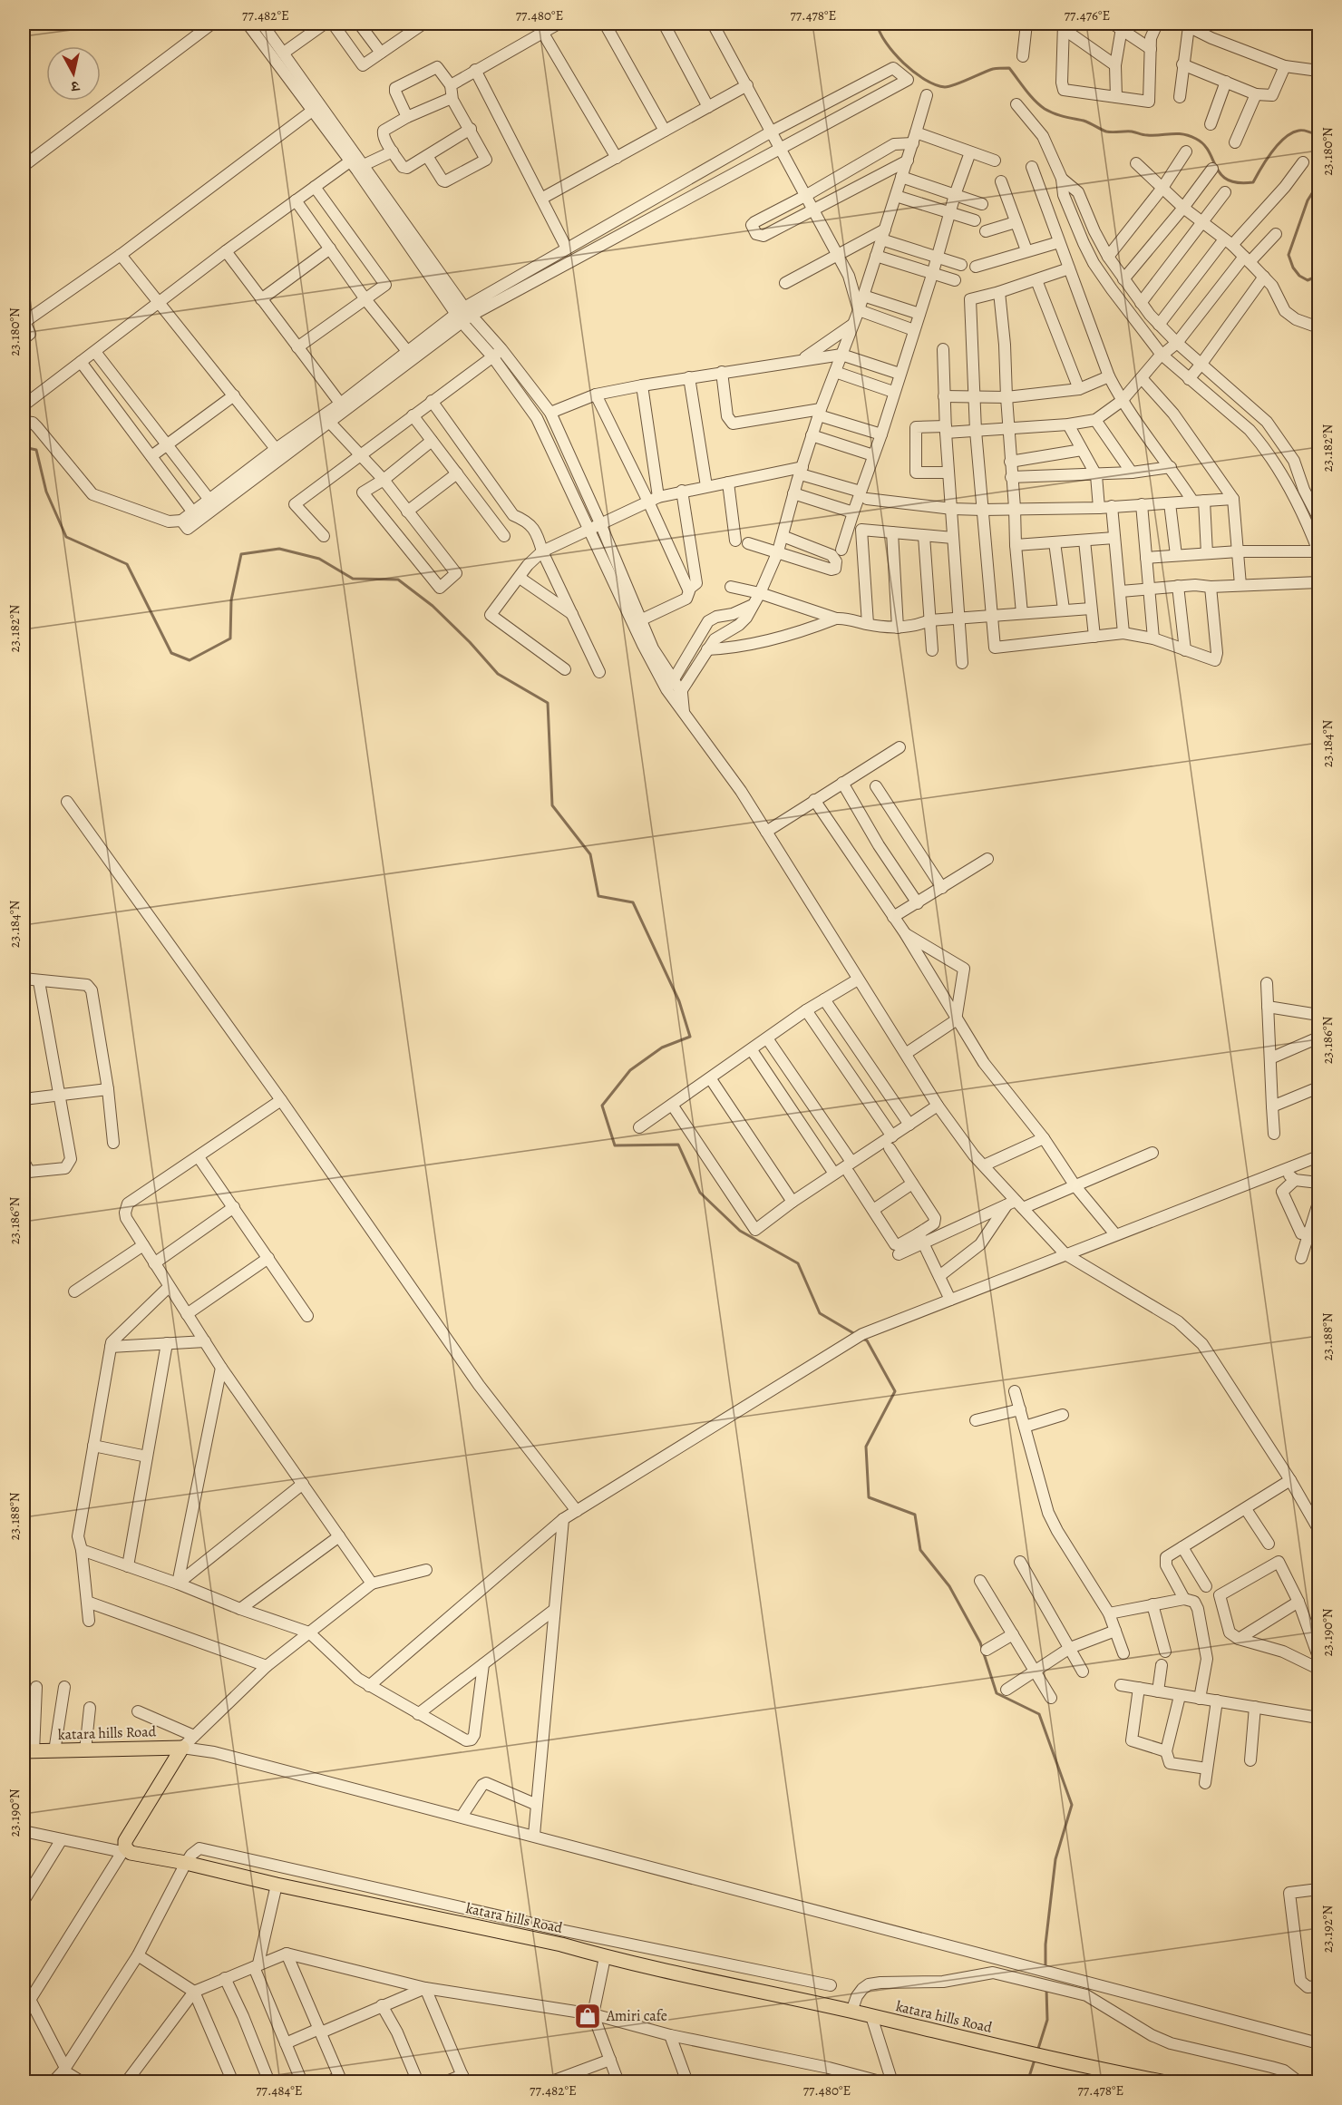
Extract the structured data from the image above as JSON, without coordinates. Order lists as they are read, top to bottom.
{
  "streets": {
    "main road": ["katara hills Road"]
  },
  "places": {
    "shop": ["Amiri cafe"]
  },
  "north": "bottom",
  "coordinates": [
    "77.482°E",
    "77.480°E",
    "77.478°E",
    "77.476°E",
    "23.180°N",
    "23.182°N",
    "23.184°N",
    "23.186°N",
    "23.188°N",
    "23.190°N",
    "23.192°N",
    "77.484°E"
  ]
}
